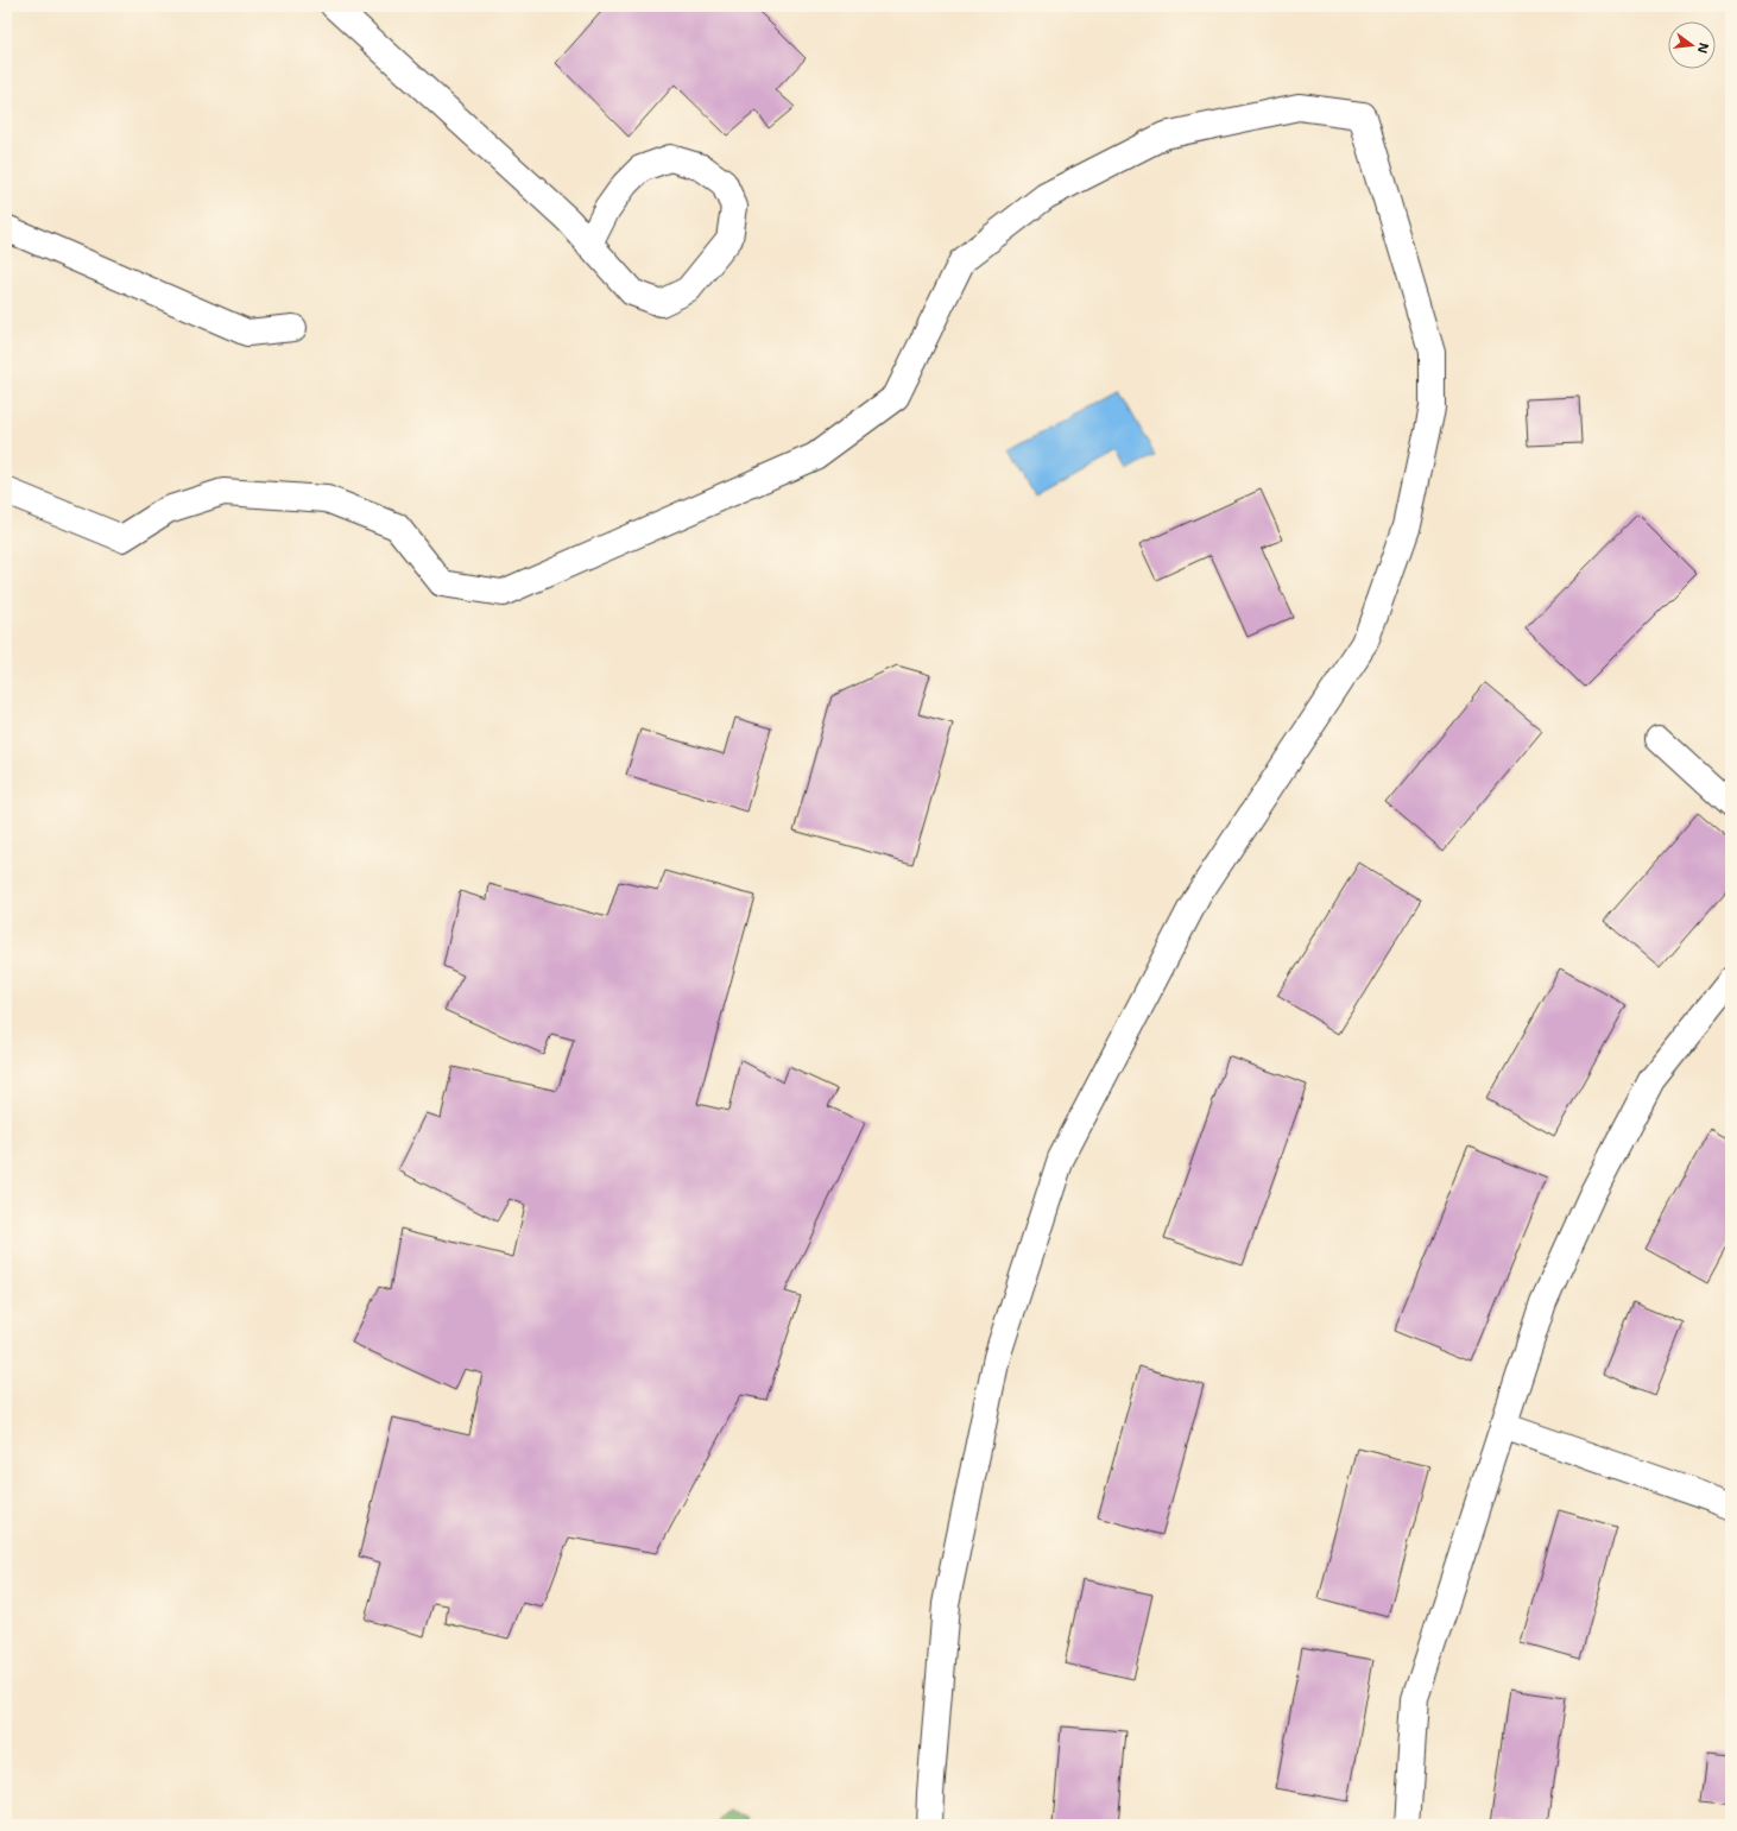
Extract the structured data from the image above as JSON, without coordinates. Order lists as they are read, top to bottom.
{
  "north": "right"
}
